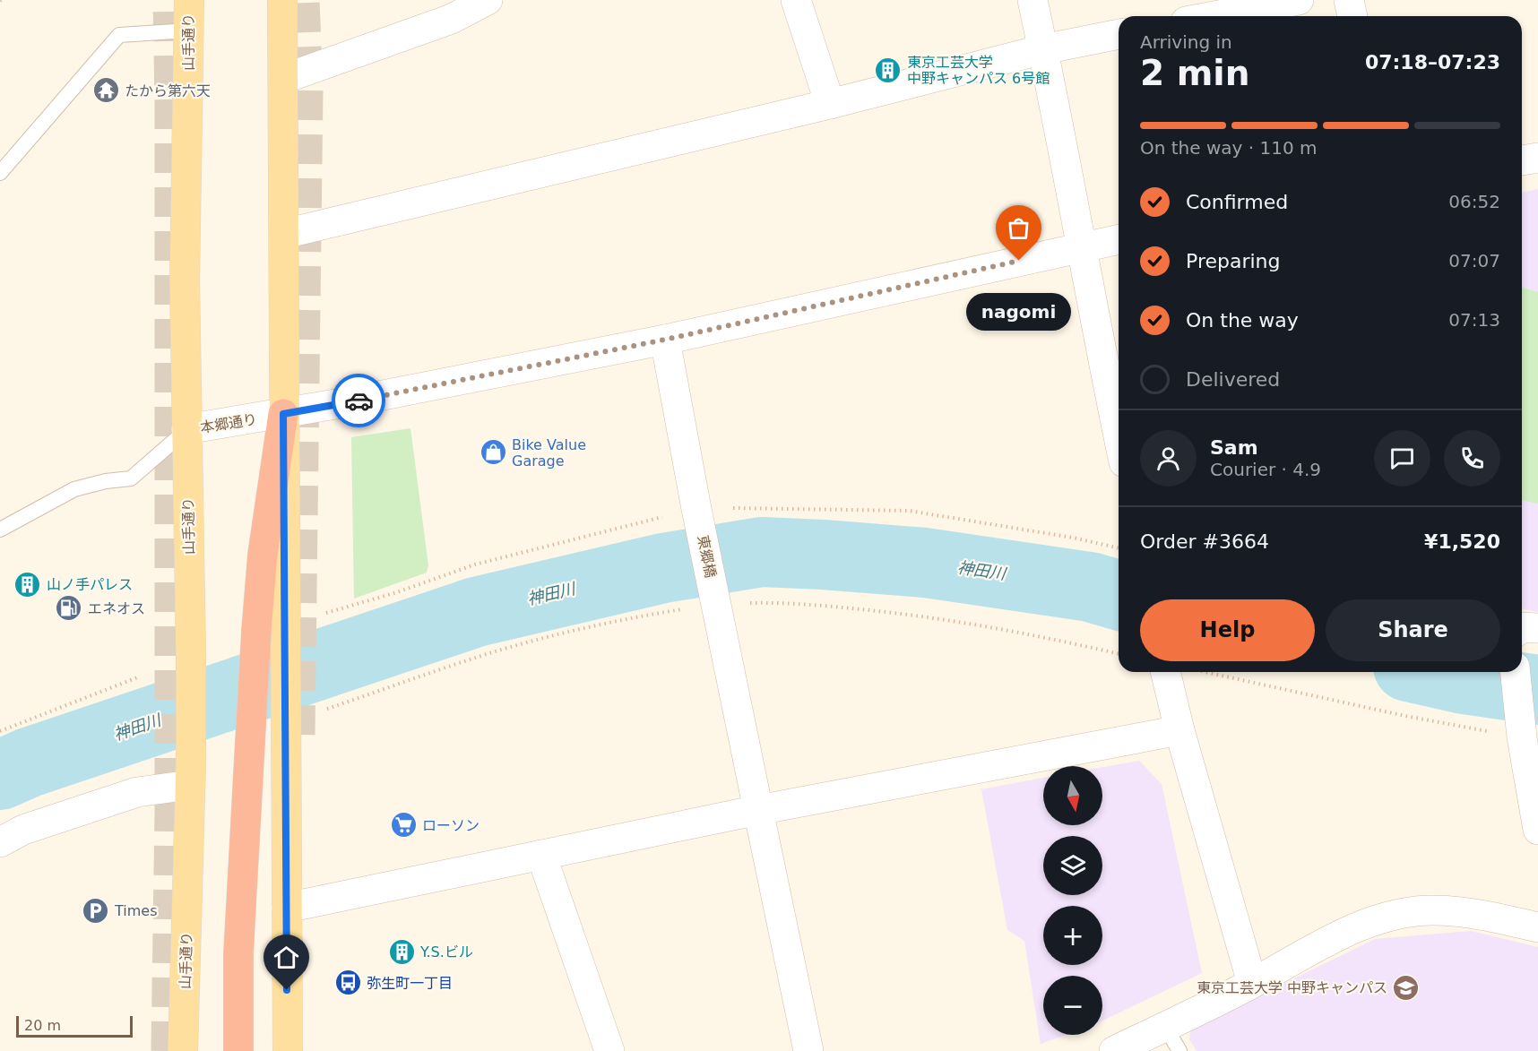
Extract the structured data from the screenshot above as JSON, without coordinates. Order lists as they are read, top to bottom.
{
  "streets": {
    "main road": ["山手通り"],
    "street": ["本郷通り", "東郷橋"]
  },
  "crossings": [
    ["山手通り", "本郷通り"],
    ["本郷通り", "東郷橋"]
  ],
  "water": ["神田川"],
  "places": {
    "building": ["東京工芸大学 中野キャンパス 6号館", "山ノ手パレス", "Y.S.ビル"],
    "temple": ["たから第六天"],
    "other": ["nagomi"],
    "shop": ["Bike Value Garage"],
    "fuel station": ["エネオス"],
    "supermarket": ["ローソン"],
    "parking": ["Times"],
    "bus stop": ["弥生町一丁目"],
    "school or university": ["東京工芸大学 中野キャンパス"]
  },
  "scale_bar": "20 m",
  "north": "bottom",
  "page": {
    "heading": ["2 min", "Arriving in", "07:18–07:23"],
    "panel": [
      "Sam",
      "Courier · 4.9",
      "Order #3664",
      "¥1,520"
    ],
    "bar": "On the way · 110 m",
    "list": [
      ["Confirmed", "06:52"],
      ["Preparing", "07:07"],
      ["On the way", "07:13"],
      "Delivered"
    ],
    "bubble": "nagomi",
    "buttons": ["Help", "Share"],
    "map_buttons": ["+", "−"],
    "scale": "20 m"
  }
}
